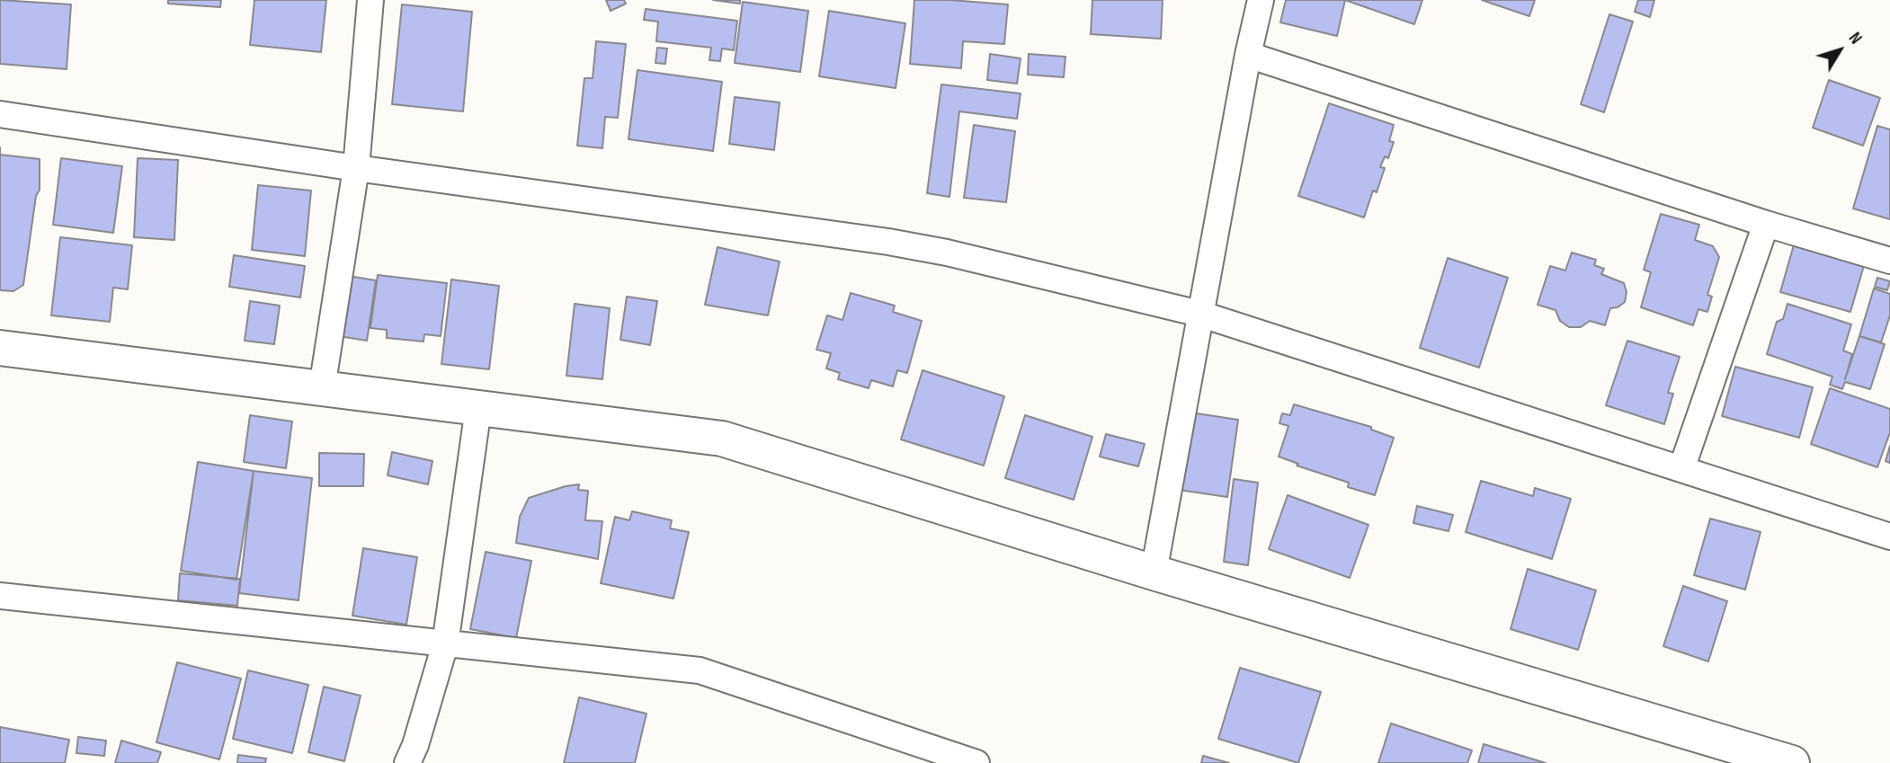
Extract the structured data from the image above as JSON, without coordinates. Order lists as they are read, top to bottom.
{
  "north": "top right"
}
